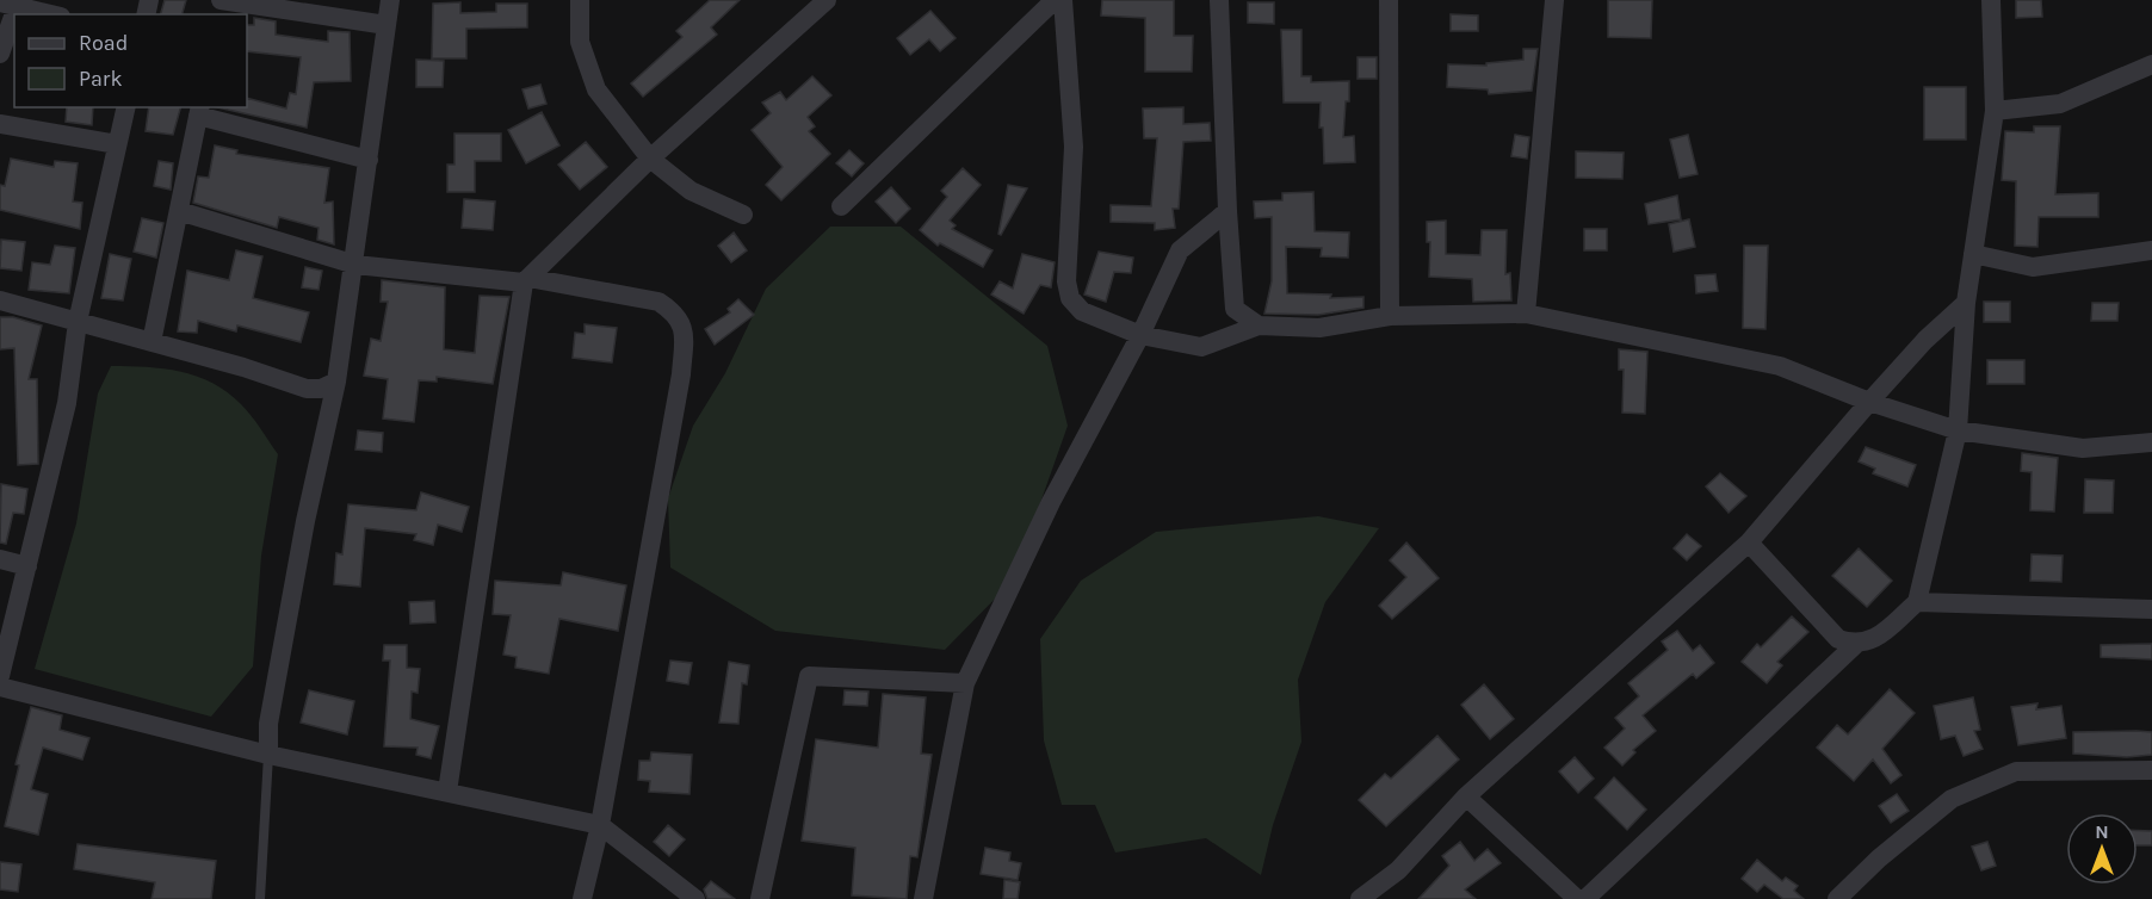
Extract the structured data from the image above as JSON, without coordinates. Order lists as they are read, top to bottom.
{
  "legend": ["Road", "Park"],
  "north": "top"
}
